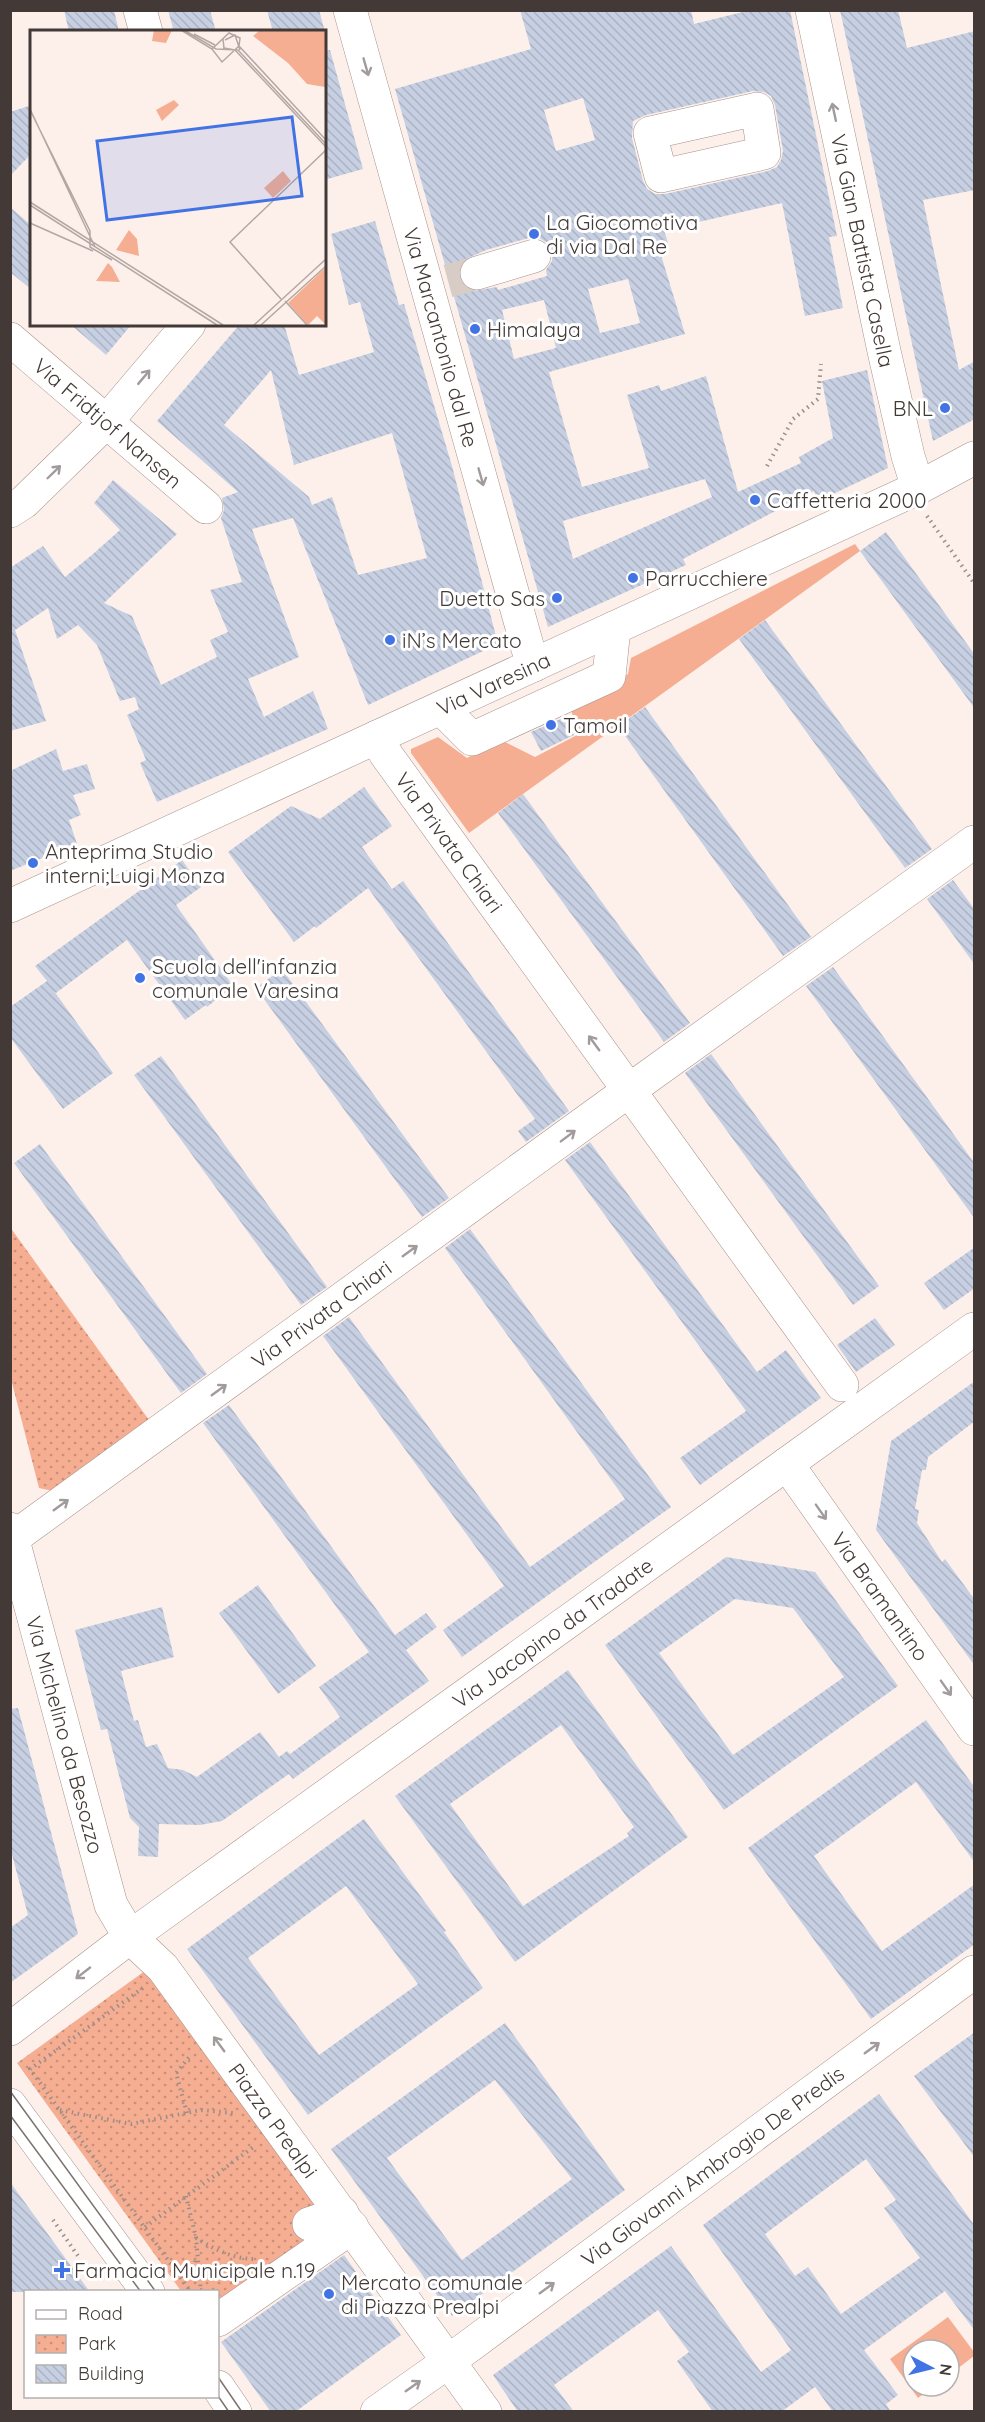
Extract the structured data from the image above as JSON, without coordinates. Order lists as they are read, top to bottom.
{
  "streets": {
    "street": [
      "Via Gian Battista Casella",
      "Via Marcantonio dal Re",
      "Via Fridtjof Nansen",
      "Via Varesina",
      "Via Privata Chiari",
      "Via Bramantino",
      "Via Jacopino da Tradate",
      "Via Michelino da Besozzo",
      "Piazza Prealpi",
      "Via Giovanni Ambrogio De Predis"
    ]
  },
  "crossings": [
    ["Via Gian Battista Casella", "Via Varesina"],
    ["Via Marcantonio dal Re", "Via Varesina"],
    ["Via Varesina", "Via Privata Chiari"],
    ["Via Privata Chiari", "Via Michelino da Besozzo"],
    ["Via Bramantino", "Via Jacopino da Tradate"],
    ["Via Jacopino da Tradate", "Via Michelino da Besozzo"],
    ["Via Jacopino da Tradate", "Piazza Prealpi"],
    ["Via Michelino da Besozzo", "Piazza Prealpi"],
    ["Piazza Prealpi", "Via Giovanni Ambrogio De Predis"]
  ],
  "one_way": [
    "Via Gian Battista Casella",
    "Via Marcantonio dal Re",
    "Via Bramantino",
    "Via Giovanni Ambrogio De Predis"
  ],
  "places": {
    "other": [
      "La Giocomotiva di via Dal Re",
      "Himalaya",
      "BNL",
      "Caffetteria 2000",
      "Parrucchiere",
      "Duetto Sas",
      "iN’s Mercato",
      "Tamoil",
      "Anteprima Studio interni;Luigi Monza",
      "Scuola dell'infanzia comunale Varesina",
      "Mercato comunale di Piazza Prealpi"
    ],
    "health": ["Farmacia Municipale n.19"]
  },
  "legend": ["Road", "Park", "Building"],
  "north": "right"
}
